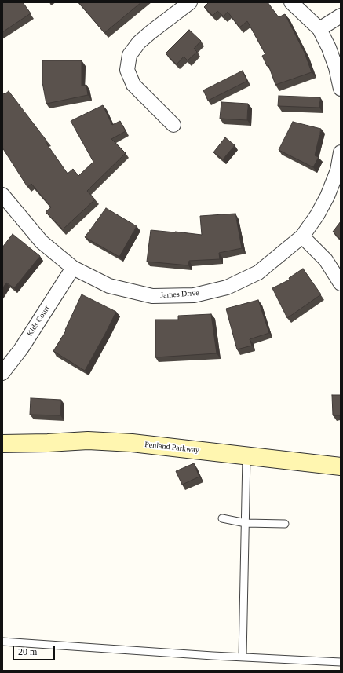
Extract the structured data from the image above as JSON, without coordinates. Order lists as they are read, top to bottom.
{
  "streets": {
    "street": ["James Drive", "Kids Court", "Penland Parkway"]
  },
  "crossings": [
    ["James Drive", "Kids Court"]
  ],
  "scale_bar": "20 m"
}
